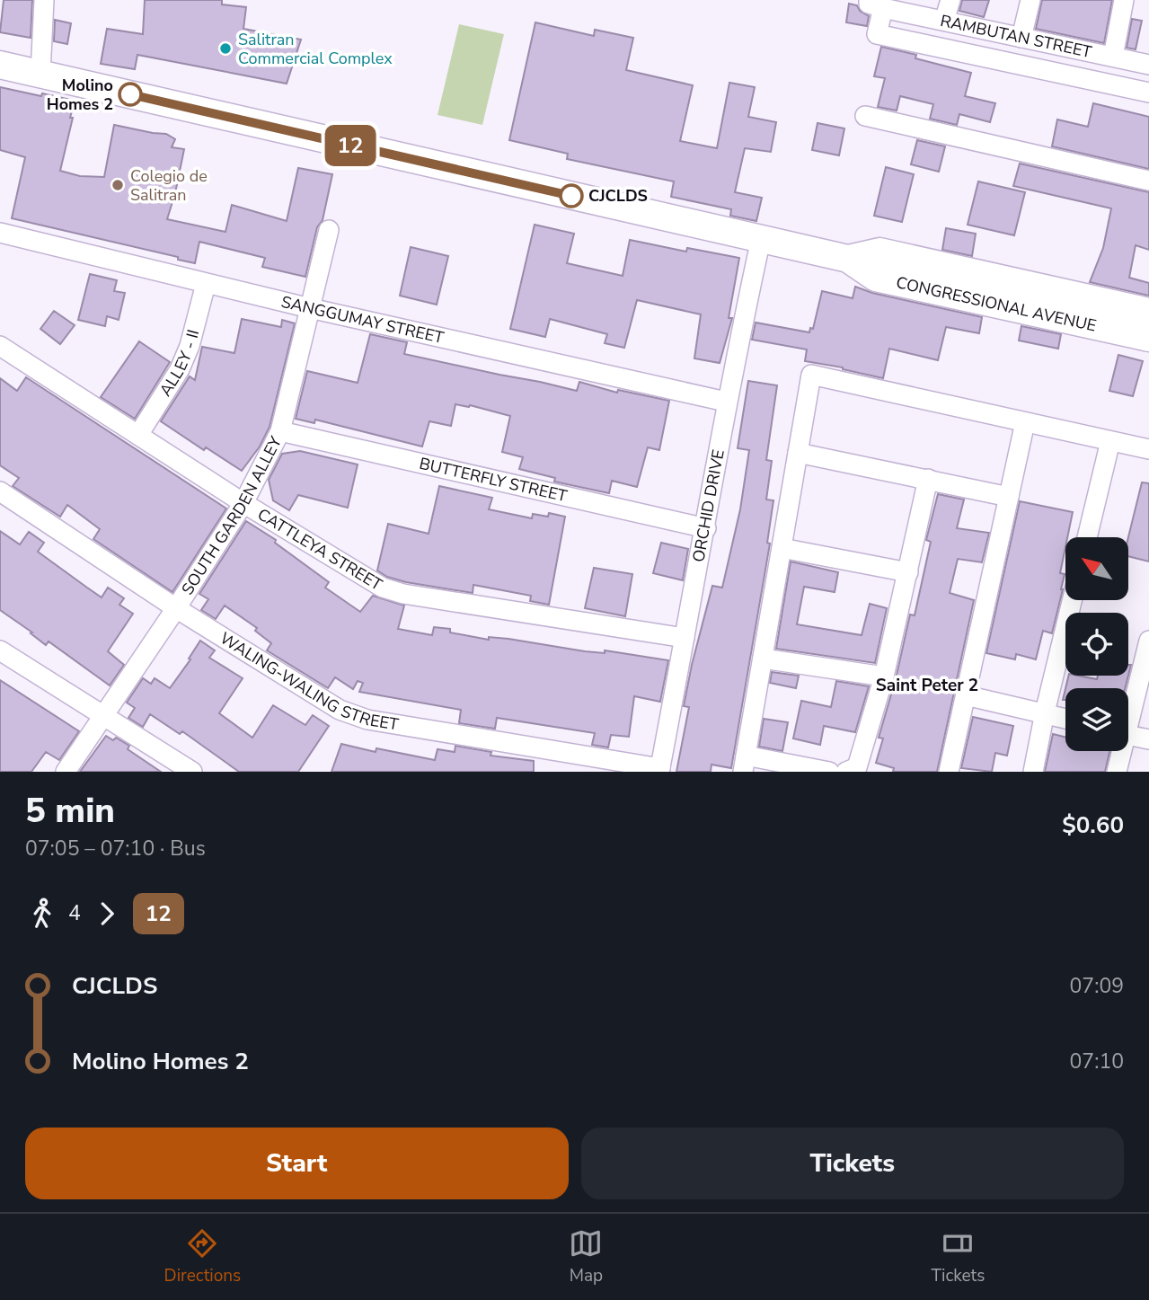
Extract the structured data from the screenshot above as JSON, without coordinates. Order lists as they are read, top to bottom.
{
  "streets": {
    "main road": ["CONGRESSIONAL AVENUE"],
    "street": [
      "RAMBUTAN STREET",
      "SANGGUMAY STREET",
      "ALLEY - II",
      "BUTTERFLY STREET",
      "ORCHID DRIVE",
      "SOUTH GARDEN ALLEY",
      "CATTLEYA STREET",
      "WALING-WALING STREET"
    ]
  },
  "crossings": [
    ["CONGRESSIONAL AVENUE", "ORCHID DRIVE"],
    ["SANGGUMAY STREET", "ALLEY - II"],
    ["SANGGUMAY STREET", "ORCHID DRIVE"],
    ["SANGGUMAY STREET", "SOUTH GARDEN ALLEY"],
    ["ALLEY - II", "CATTLEYA STREET"],
    ["BUTTERFLY STREET", "ORCHID DRIVE"],
    ["BUTTERFLY STREET", "SOUTH GARDEN ALLEY"],
    ["ORCHID DRIVE", "CATTLEYA STREET"],
    ["ORCHID DRIVE", "WALING-WALING STREET"],
    ["SOUTH GARDEN ALLEY", "CATTLEYA STREET"],
    ["SOUTH GARDEN ALLEY", "WALING-WALING STREET"]
  ],
  "districts": ["Saint Peter 2"],
  "places": [
    "Salitran Commercial Complex",
    "Molino Homes 2",
    "Colegio de Salitran",
    "CJCLDS"
  ],
  "lines": ["bus line 12"],
  "north": "top left",
  "page": {
    "on_map": "12",
    "heading": ["5 min", "07:05 – 07:10 · Bus", "$0.60"],
    "legs": ["4", "12"],
    "list": [
      {
        "name": "CJCLDS",
        "value": "07:09"
      },
      {
        "name": "Molino Homes 2",
        "value": "07:10"
      }
    ],
    "buttons": ["Start", "Tickets"],
    "tabs": ["Directions", "Map", "Tickets"]
  }
}
